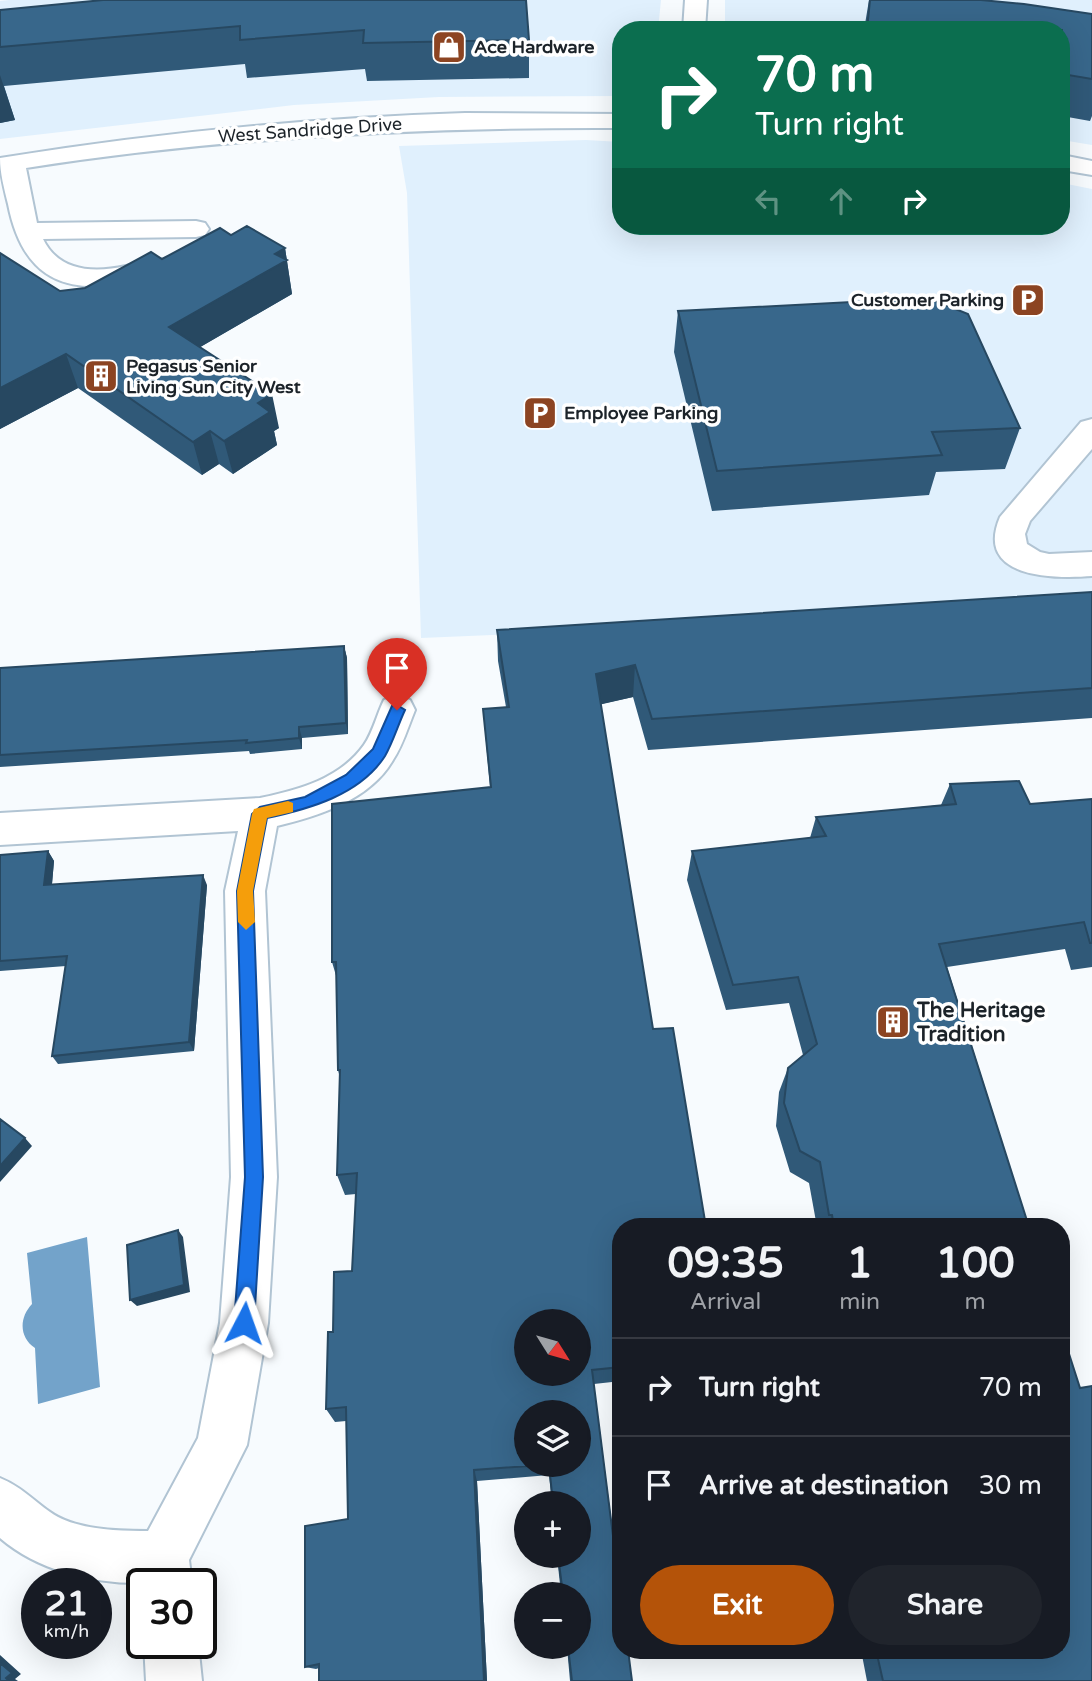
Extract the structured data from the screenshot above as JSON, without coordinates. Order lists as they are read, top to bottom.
{
  "streets": {
    "street": ["West Sandridge Drive"]
  },
  "places": {
    "shop": ["Ace Hardware"],
    "parking": ["Customer Parking", "Employee Parking"],
    "building": ["Pegasus Senior Living Sun City West", "The Heritage Tradition"]
  },
  "north": "bottom right",
  "page": {
    "turn": ["70 m", "Turn right"],
    "eta": [
      "09:35",
      "Arrival",
      "1",
      "min",
      "100",
      "m"
    ],
    "map_buttons": ["+", "−"],
    "list": [
      {
        "name": "Turn right",
        "value": "70 m"
      },
      {
        "name": "Arrive at destination",
        "value": "30 m"
      }
    ],
    "buttons": ["Exit", "Share"],
    "speed": "21 km/h",
    "limit": "30"
  }
}
